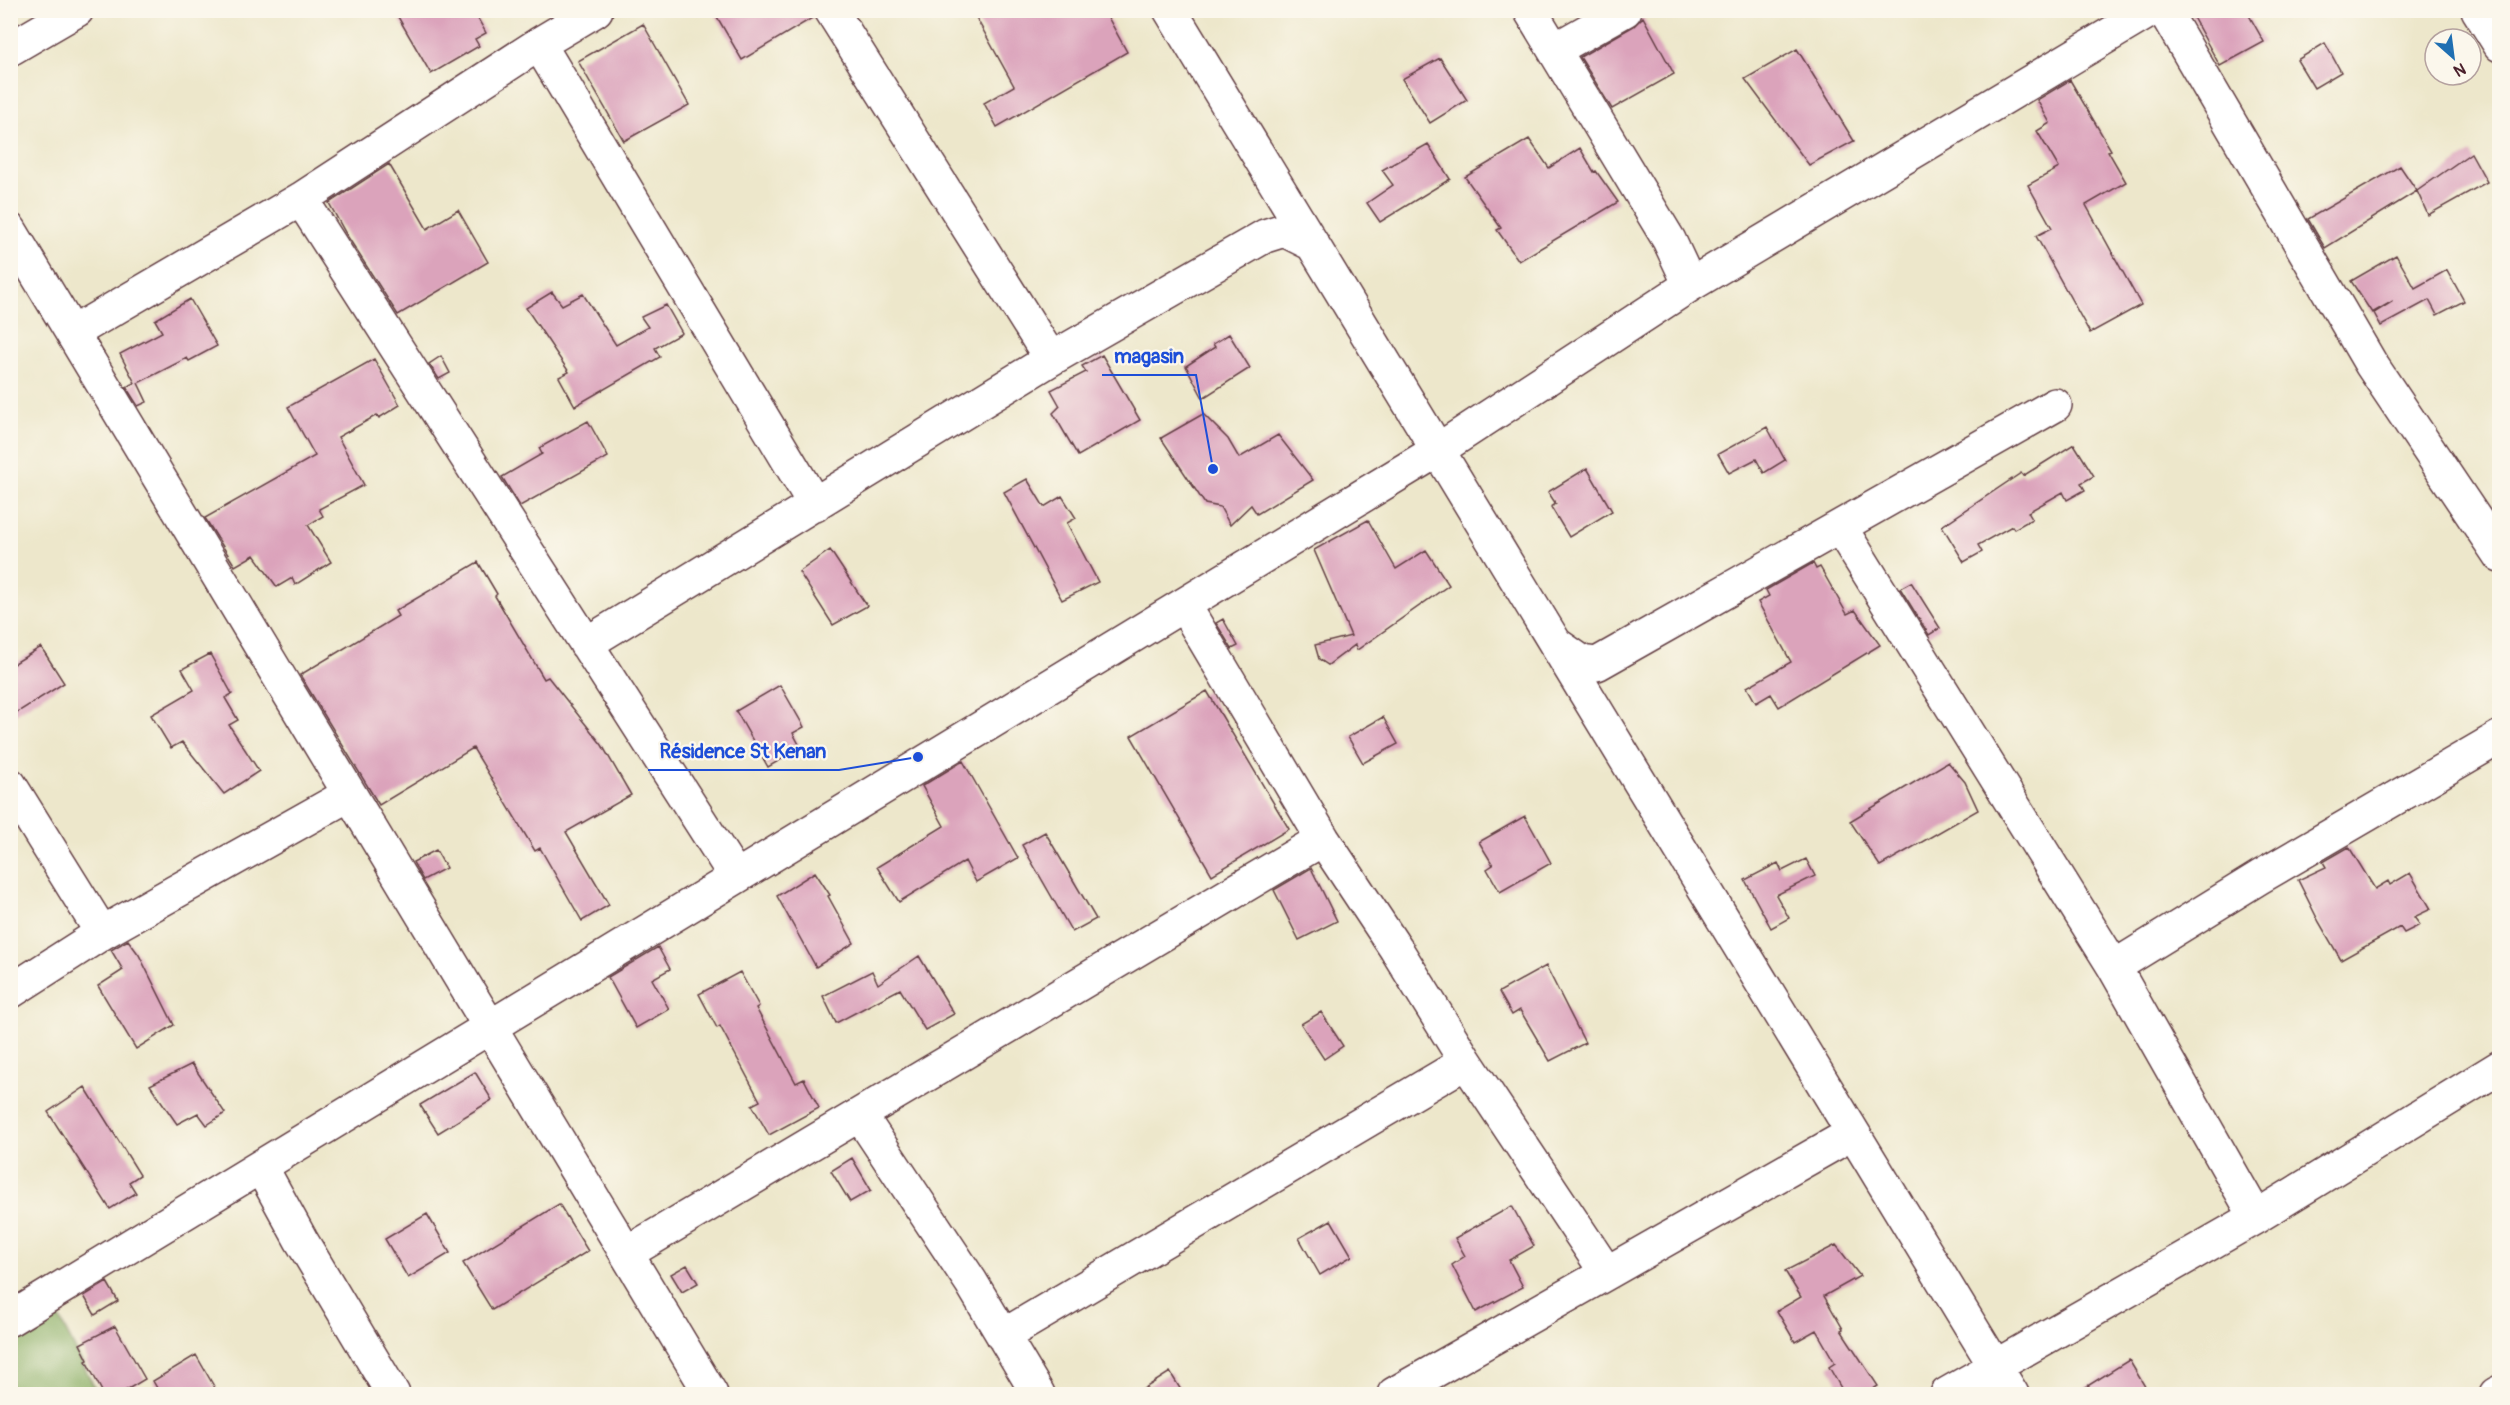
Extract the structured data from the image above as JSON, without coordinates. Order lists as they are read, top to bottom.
{
  "places": ["magasin", "Résidence St Kenan"],
  "north": "bottom right"
}
